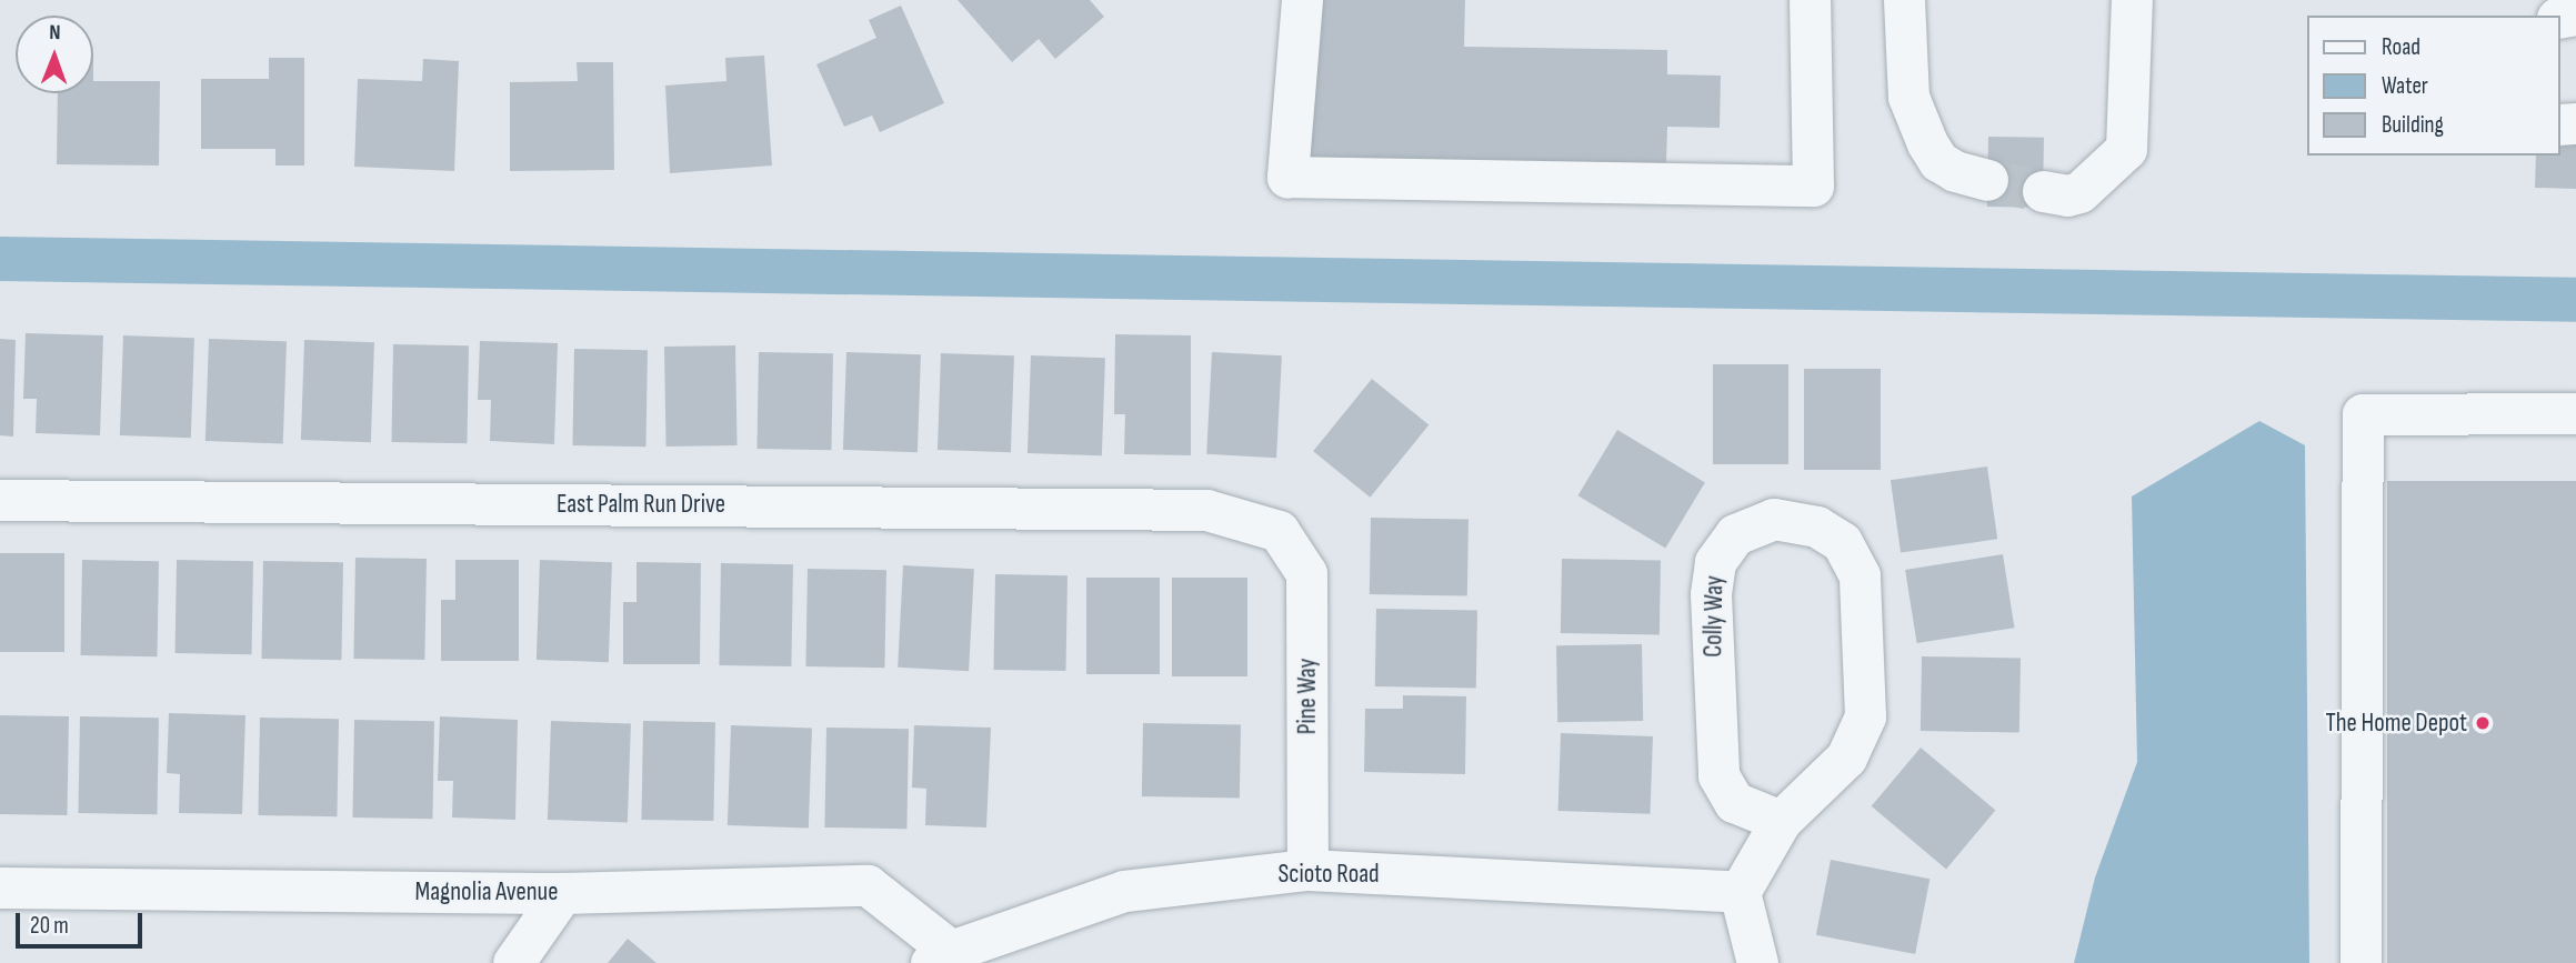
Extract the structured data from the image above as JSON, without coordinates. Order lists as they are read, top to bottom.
{
  "streets": {
    "street": [
      "East Palm Run Drive",
      "Colly Way",
      "Pine Way",
      "Scioto Road",
      "Magnolia Avenue"
    ]
  },
  "crossings": [
    ["East Palm Run Drive", "Pine Way"],
    ["Colly Way", "Scioto Road"],
    ["Pine Way", "Scioto Road"],
    ["Scioto Road", "Magnolia Avenue"]
  ],
  "places": ["The Home Depot"],
  "legend": ["Road", "Water", "Building"],
  "scale_bar": "20 m",
  "north": "top"
}
